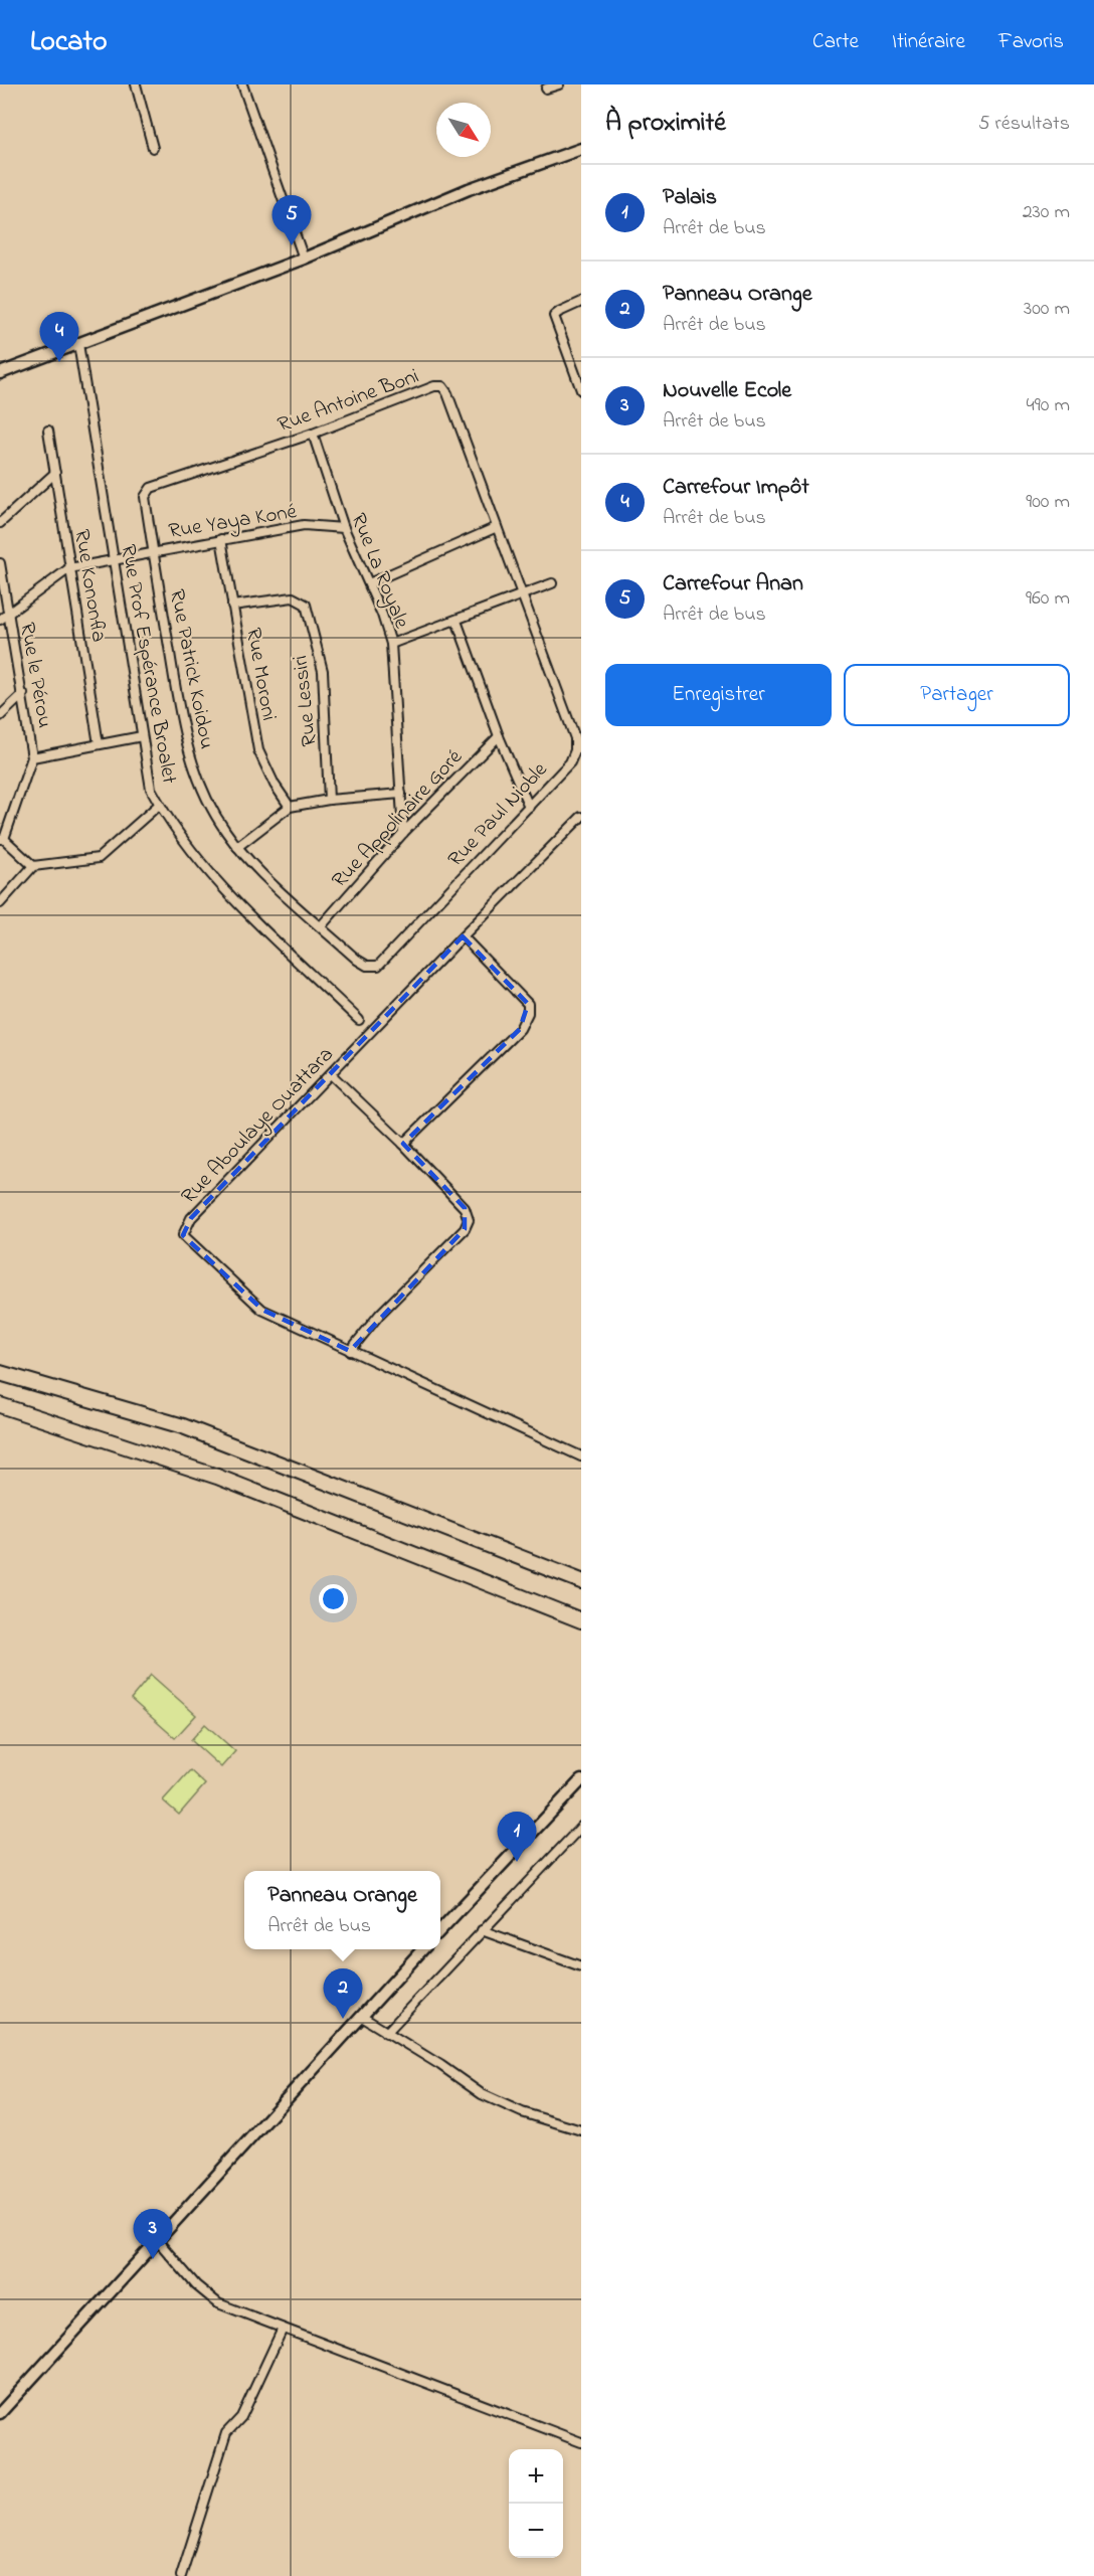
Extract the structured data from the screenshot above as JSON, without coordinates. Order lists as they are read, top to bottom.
{
  "streets": {
    "street": [
      "Rue Antoine Boni",
      "Rue Yaya Koné",
      "Rue La Royale",
      "Rue Kononfla",
      "Rue Prof Espérance Broalet",
      "Rue Patrick Koidou",
      "Rue Moroni",
      "Rue le Pérou",
      "Rue Lessiri",
      "Rue Paul Nioble",
      "Rue Appolinaire Goré",
      "Rue Aboulaye Ouattara"
    ]
  },
  "crossings": [
    ["Rue Antoine Boni", "Rue Yaya Koné"],
    ["Rue Antoine Boni", "Rue La Royale"],
    ["Rue Antoine Boni", "Rue Patrick Koidou"],
    ["Rue Antoine Boni", "Rue Paul Nioble"],
    ["Rue Yaya Koné", "Rue La Royale"],
    ["Rue Yaya Koné", "Rue Kononfla"],
    ["Rue Yaya Koné", "Rue Prof Espérance Broalet"],
    ["Rue Yaya Koné", "Rue Patrick Koidou"],
    ["Rue Yaya Koné", "Rue Moroni"],
    ["Rue Yaya Koné", "Rue le Pérou"],
    ["Rue La Royale", "Rue Appolinaire Goré"],
    ["Rue Patrick Koidou", "Rue Paul Nioble"],
    ["Rue Patrick Koidou", "Rue Appolinaire Goré"],
    ["Rue Moroni", "Rue Lessiri"],
    ["Rue Paul Nioble", "Rue Appolinaire Goré"]
  ],
  "north": "bottom right",
  "page": {
    "header": "Locato",
    "nav": ["Carte", "Itinéraire", "Favoris"],
    "heading": ["À proximité", "5 résultats"],
    "list": [
      {
        "mark": "1",
        "name": "Palais",
        "note": "Arrêt de bus",
        "value": "230 m"
      },
      {
        "mark": "2",
        "name": "Panneau Orange",
        "note": "Arrêt de bus",
        "value": "300 m"
      },
      {
        "mark": "3",
        "name": "Nouvelle Ecole",
        "note": "Arrêt de bus",
        "value": "490 m"
      },
      {
        "mark": "4",
        "name": "Carrefour Impôt",
        "note": "Arrêt de bus",
        "value": "900 m"
      },
      {
        "mark": "5",
        "name": "Carrefour Anan",
        "note": "Arrêt de bus",
        "value": "960 m"
      }
    ],
    "pins": [
      "5",
      "4",
      "1",
      "2",
      "3"
    ],
    "buttons": ["Enregistrer", "Partager"],
    "popup": ["Panneau Orange", "Arrêt de bus"],
    "map_buttons": ["+", "−"]
  }
}
